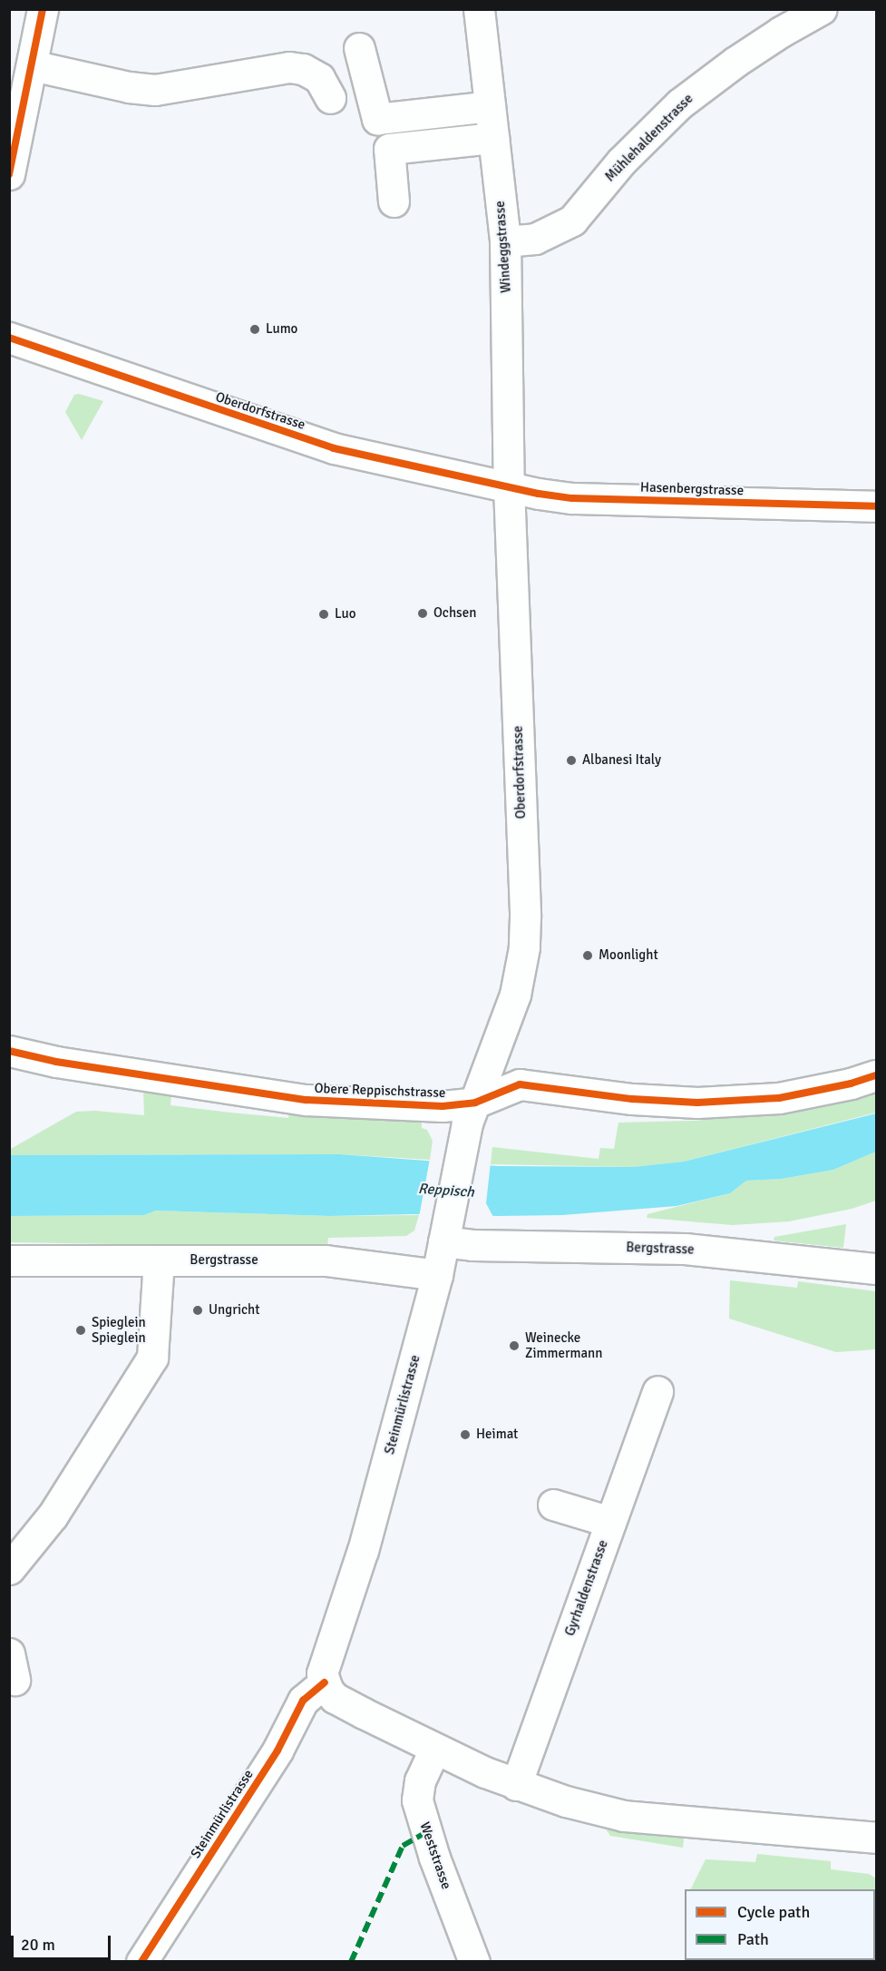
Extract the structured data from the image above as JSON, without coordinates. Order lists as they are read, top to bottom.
{
  "streets": {
    "street": [
      "Mühlehaldenstrasse",
      "Windeggstrasse",
      "Oberdorfstrasse",
      "Hasenbergstrasse",
      "Obere Reppischstrasse",
      "Bergstrasse",
      "Steinmürlistrasse",
      "Gyrhaldenstrasse",
      "Weststrasse"
    ]
  },
  "crossings": [
    ["Mühlehaldenstrasse", "Windeggstrasse"],
    ["Windeggstrasse", "Oberdorfstrasse"],
    ["Windeggstrasse", "Hasenbergstrasse"],
    ["Oberdorfstrasse", "Hasenbergstrasse"],
    ["Oberdorfstrasse", "Obere Reppischstrasse"],
    ["Oberdorfstrasse", "Bergstrasse"],
    ["Oberdorfstrasse", "Steinmürlistrasse"],
    ["Bergstrasse", "Steinmürlistrasse"]
  ],
  "water": ["Reppisch"],
  "places": [
    "Lumo",
    "Ochsen",
    "Luo",
    "Albanesi Italy",
    "Moonlight",
    "Ungricht",
    "Spieglein Spieglein",
    "Weinecke Zimmermann",
    "Heimat"
  ],
  "legend": ["Cycle path", "Path"],
  "scale_bar": "20 m"
}
